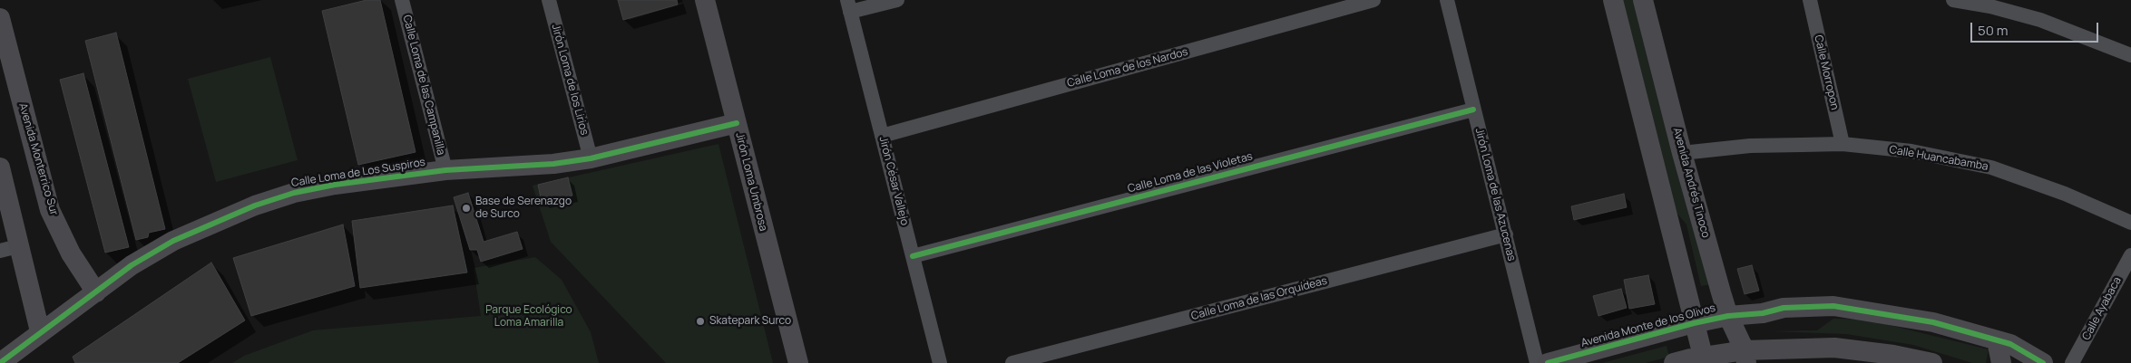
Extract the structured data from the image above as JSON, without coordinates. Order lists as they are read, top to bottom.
{
  "streets": {
    "street": [
      "Calle Loma de los Nardos",
      "Calle Morropon",
      "Jirón Loma de los Lirios",
      "Calle Loma de las Campanilla",
      "Calle Huancabamba",
      "Avenida Monterrico Sur",
      "Calle Loma de Los Suspiros",
      "Calle Loma de las Violetas",
      "Jirón César Vallejo",
      "Jirón Loma Umbrosa",
      "Avenida Andrés Tinoco",
      "Jirón Loma de las Azucenas",
      "Calle Loma de las Orquídeas",
      "Calle Ayabaca",
      "Avenida Monte de los Olivos"
    ]
  },
  "crossings": [
    ["Calle Loma de los Nardos", "Jirón César Vallejo"],
    ["Calle Morropon", "Calle Huancabamba"],
    ["Jirón Loma de los Lirios", "Calle Loma de Los Suspiros"],
    ["Calle Loma de las Campanilla", "Calle Loma de Los Suspiros"],
    ["Calle Huancabamba", "Avenida Andrés Tinoco"],
    ["Avenida Monterrico Sur", "Calle Loma de Los Suspiros"],
    ["Calle Loma de Los Suspiros", "Jirón Loma Umbrosa"],
    ["Calle Loma de las Violetas", "Jirón César Vallejo"],
    ["Calle Loma de las Violetas", "Jirón Loma de las Azucenas"],
    ["Avenida Andrés Tinoco", "Avenida Monte de los Olivos"],
    ["Jirón Loma de las Azucenas", "Calle Loma de las Orquídeas"]
  ],
  "parks": ["Parque Ecológico Loma Amarilla"],
  "places": ["Base de Serenazgo de Surco", "Skatepark Surco"],
  "scale_bar": "50 m"
}
